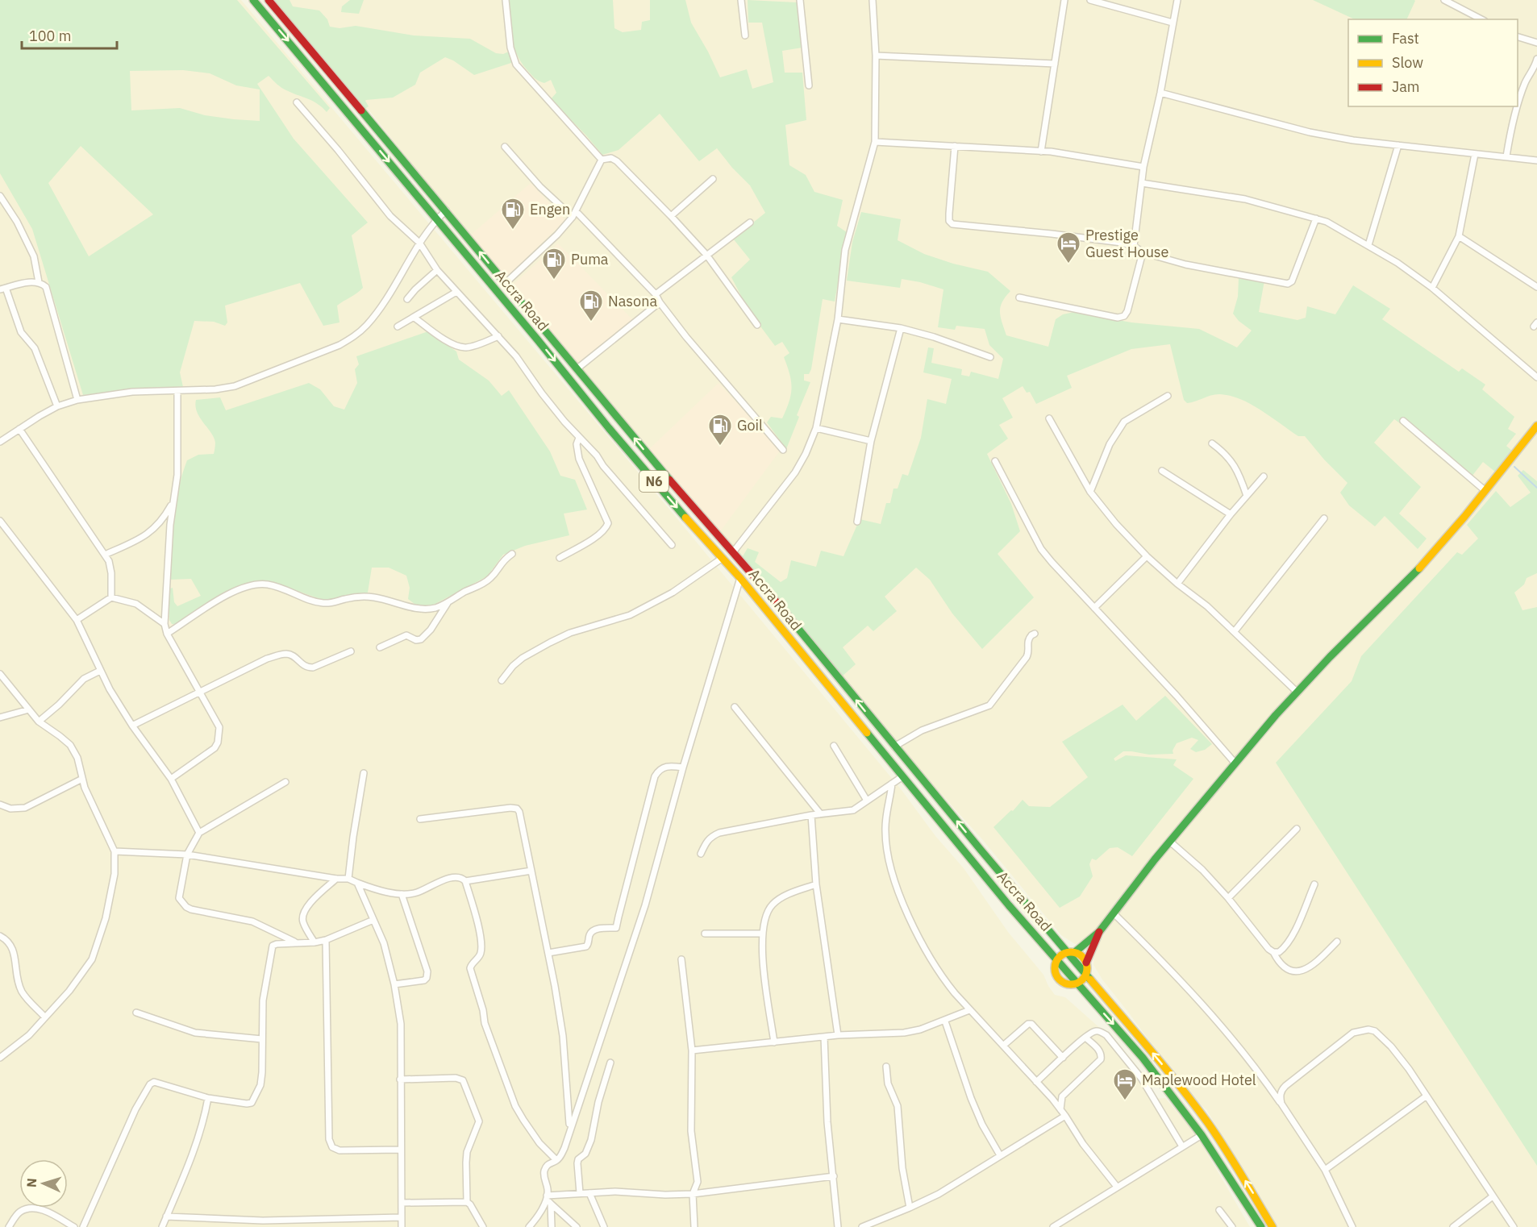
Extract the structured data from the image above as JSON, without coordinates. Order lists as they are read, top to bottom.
{
  "streets": {
    "main road": ["Accra Road", "N6"]
  },
  "places": {
    "fuel station": [
      "Engen",
      "Puma",
      "Nasona",
      "Goil"
    ],
    "hotel": ["Prestige Guest House", "Maplewood Hotel"]
  },
  "legend": ["Fast", "Slow", "Jam"],
  "scale_bar": "100 m",
  "north": "left"
}
